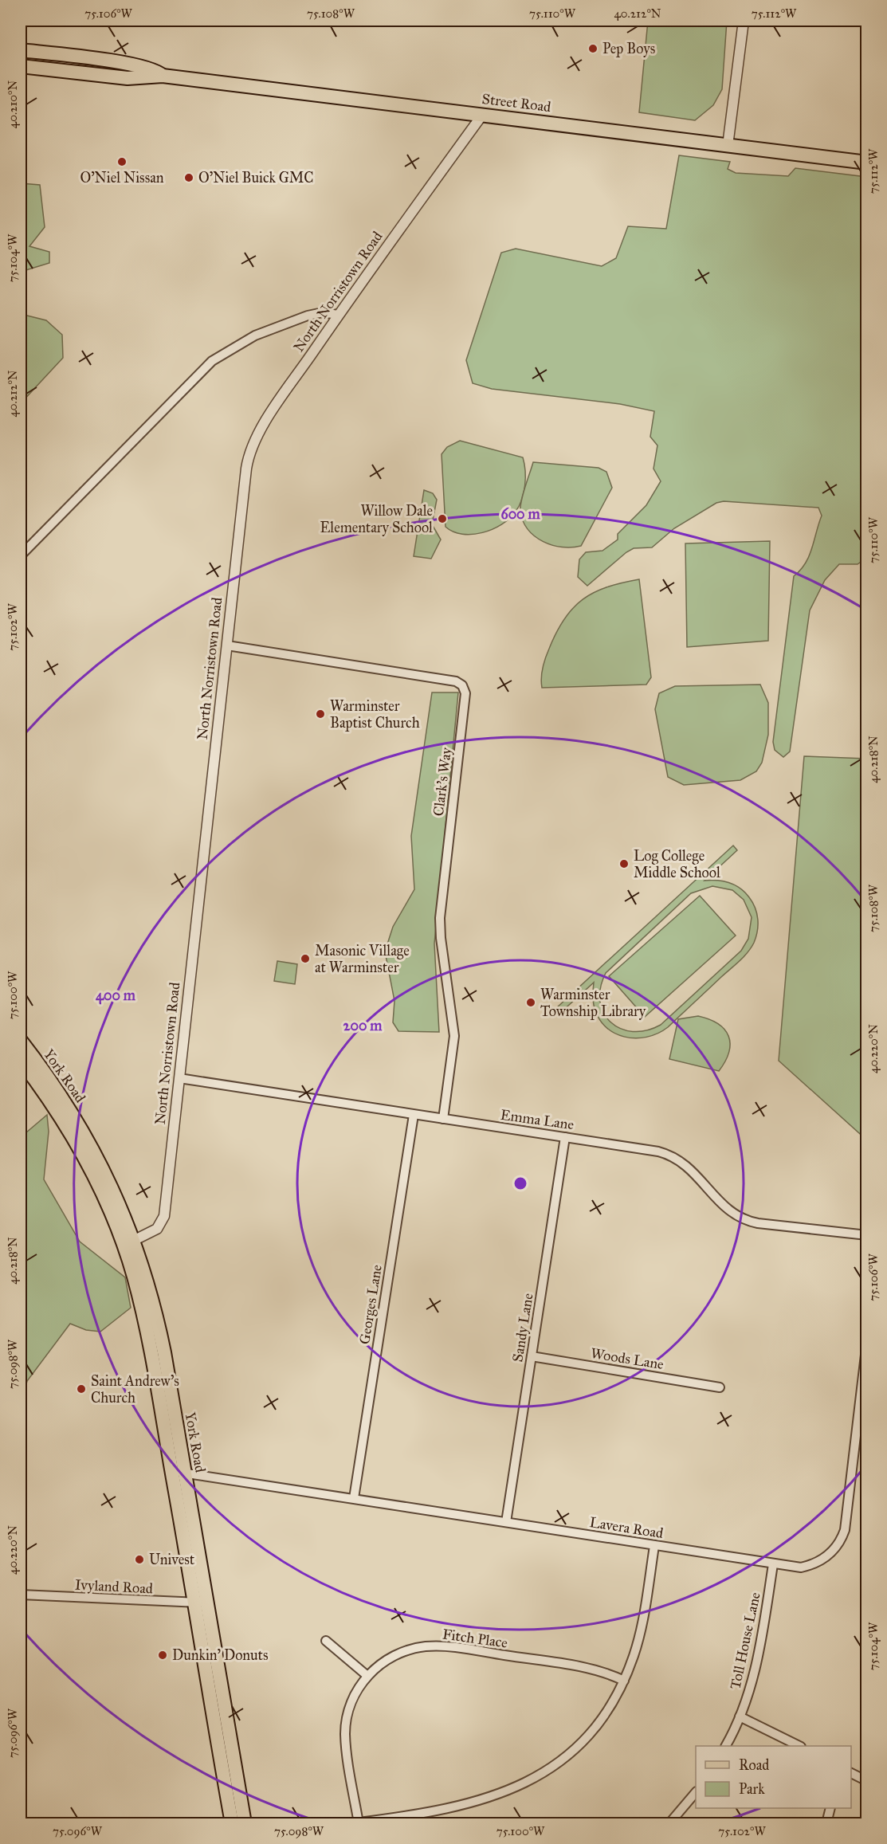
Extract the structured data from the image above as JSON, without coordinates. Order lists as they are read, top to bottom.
{
  "streets": {
    "main road": ["Street Road", "York Road"],
    "street": [
      "North Norristown Road",
      "Clark's Way",
      "Emma Lane",
      "Georges Lane",
      "Sandy Lane",
      "Woods Lane",
      "Lavera Road",
      "Ivyland Road",
      "Fitch Place",
      "Toll House Lane"
    ]
  },
  "crossings": [
    ["Street Road", "North Norristown Road"],
    ["North Norristown Road", "Clark's Way"],
    ["North Norristown Road", "York Road"],
    ["North Norristown Road", "Emma Lane"],
    ["Clark's Way", "Emma Lane"],
    ["York Road", "Lavera Road"],
    ["York Road", "Ivyland Road"],
    ["Emma Lane", "Georges Lane"],
    ["Emma Lane", "Sandy Lane"],
    ["Georges Lane", "Lavera Road"],
    ["Sandy Lane", "Woods Lane"],
    ["Sandy Lane", "Lavera Road"],
    ["Lavera Road", "Toll House Lane"]
  ],
  "places": [
    "Pep Boys",
    "O'Niel Nissan",
    "O'Niel Buick GMC",
    "Willow Dale Elementary School",
    "Warminster Baptist Church",
    "Log College Middle School",
    "Masonic Village at Warminster",
    "Warminster Township Library",
    "Saint Andrew's Church",
    "Univest",
    "Dunkin' Donuts"
  ],
  "legend": ["Road", "Park"],
  "coordinates": [
    "75.106°W",
    "75.108°W",
    "75.110°W",
    "40.212°N",
    "75.112°W",
    "40.210°N",
    "75.104°W",
    "75.102°W",
    "40.218°N",
    "75.100°W",
    "40.220°N",
    "75.098°W",
    "75.096°W"
  ],
  "rings": ["600 m", "400 m", "200 m"]
}
